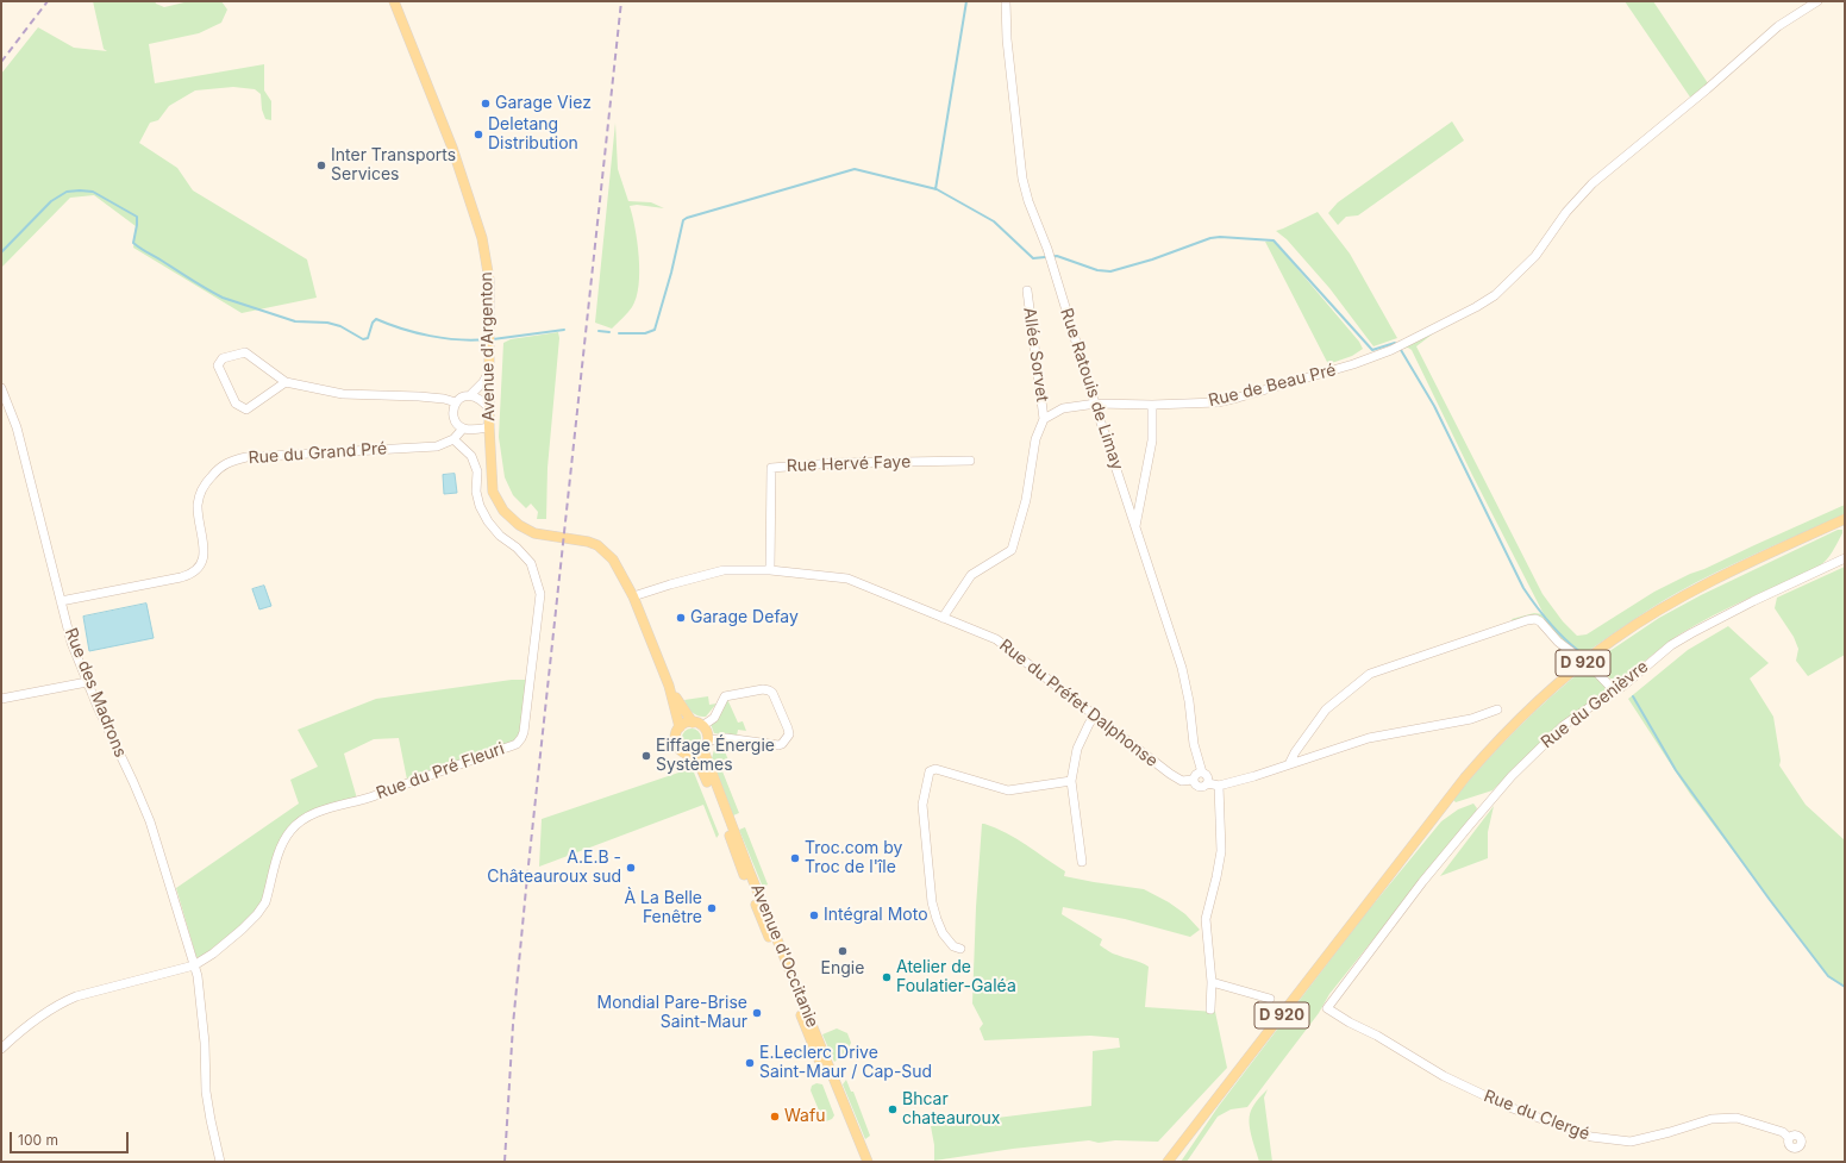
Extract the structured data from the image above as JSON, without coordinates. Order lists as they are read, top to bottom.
{
  "streets": {
    "main road": ["Avenue d'Argenton", "D 920", "Avenue d'Occitanie"],
    "street": [
      "Allée Sorvet",
      "Rue de Beau Pré",
      "Rue Ratouis de Limay",
      "Rue du Grand Pré",
      "Rue Hervé Faye",
      "Rue des Madrons",
      "Rue du Préfet Dalphonse",
      "Rue du Genièvre",
      "Rue du Pré Fleuri",
      "Rue du Clergé"
    ]
  },
  "crossings": [
    ["Avenue d'Argenton", "Rue du Grand Pré"],
    ["Avenue d'Argenton", "Rue du Préfet Dalphonse"],
    ["Avenue d'Argenton", "Avenue d'Occitanie"],
    ["Allée Sorvet", "Rue de Beau Pré"],
    ["Rue de Beau Pré", "Rue Ratouis de Limay"],
    ["Rue Ratouis de Limay", "Rue du Préfet Dalphonse"],
    ["Rue du Grand Pré", "Rue des Madrons"],
    ["Rue du Grand Pré", "Rue du Pré Fleuri"],
    ["Rue Hervé Faye", "Rue du Préfet Dalphonse"],
    ["Rue des Madrons", "Rue du Pré Fleuri"],
    ["Rue du Préfet Dalphonse", "Avenue d'Occitanie"],
    ["Rue du Genièvre", "Rue du Clergé"]
  ],
  "places": [
    "Garage Viez",
    "Deletang Distribution",
    "Inter Transports Services",
    "Garage Defay",
    "Eiffage Énergie Systèmes",
    "Troc.com by Troc de l'île",
    "A.E.B - Châteauroux sud",
    "À La Belle Fenêtre",
    "Intégral Moto",
    "Engie",
    "Atelier de Foulatier-Galéa",
    "Mondial Pare-Brise Saint-Maur",
    "E.Leclerc Drive Saint-Maur / Cap-Sud",
    "Bhcar chateauroux",
    "Wafu"
  ],
  "scale_bar": "100 m"
}
